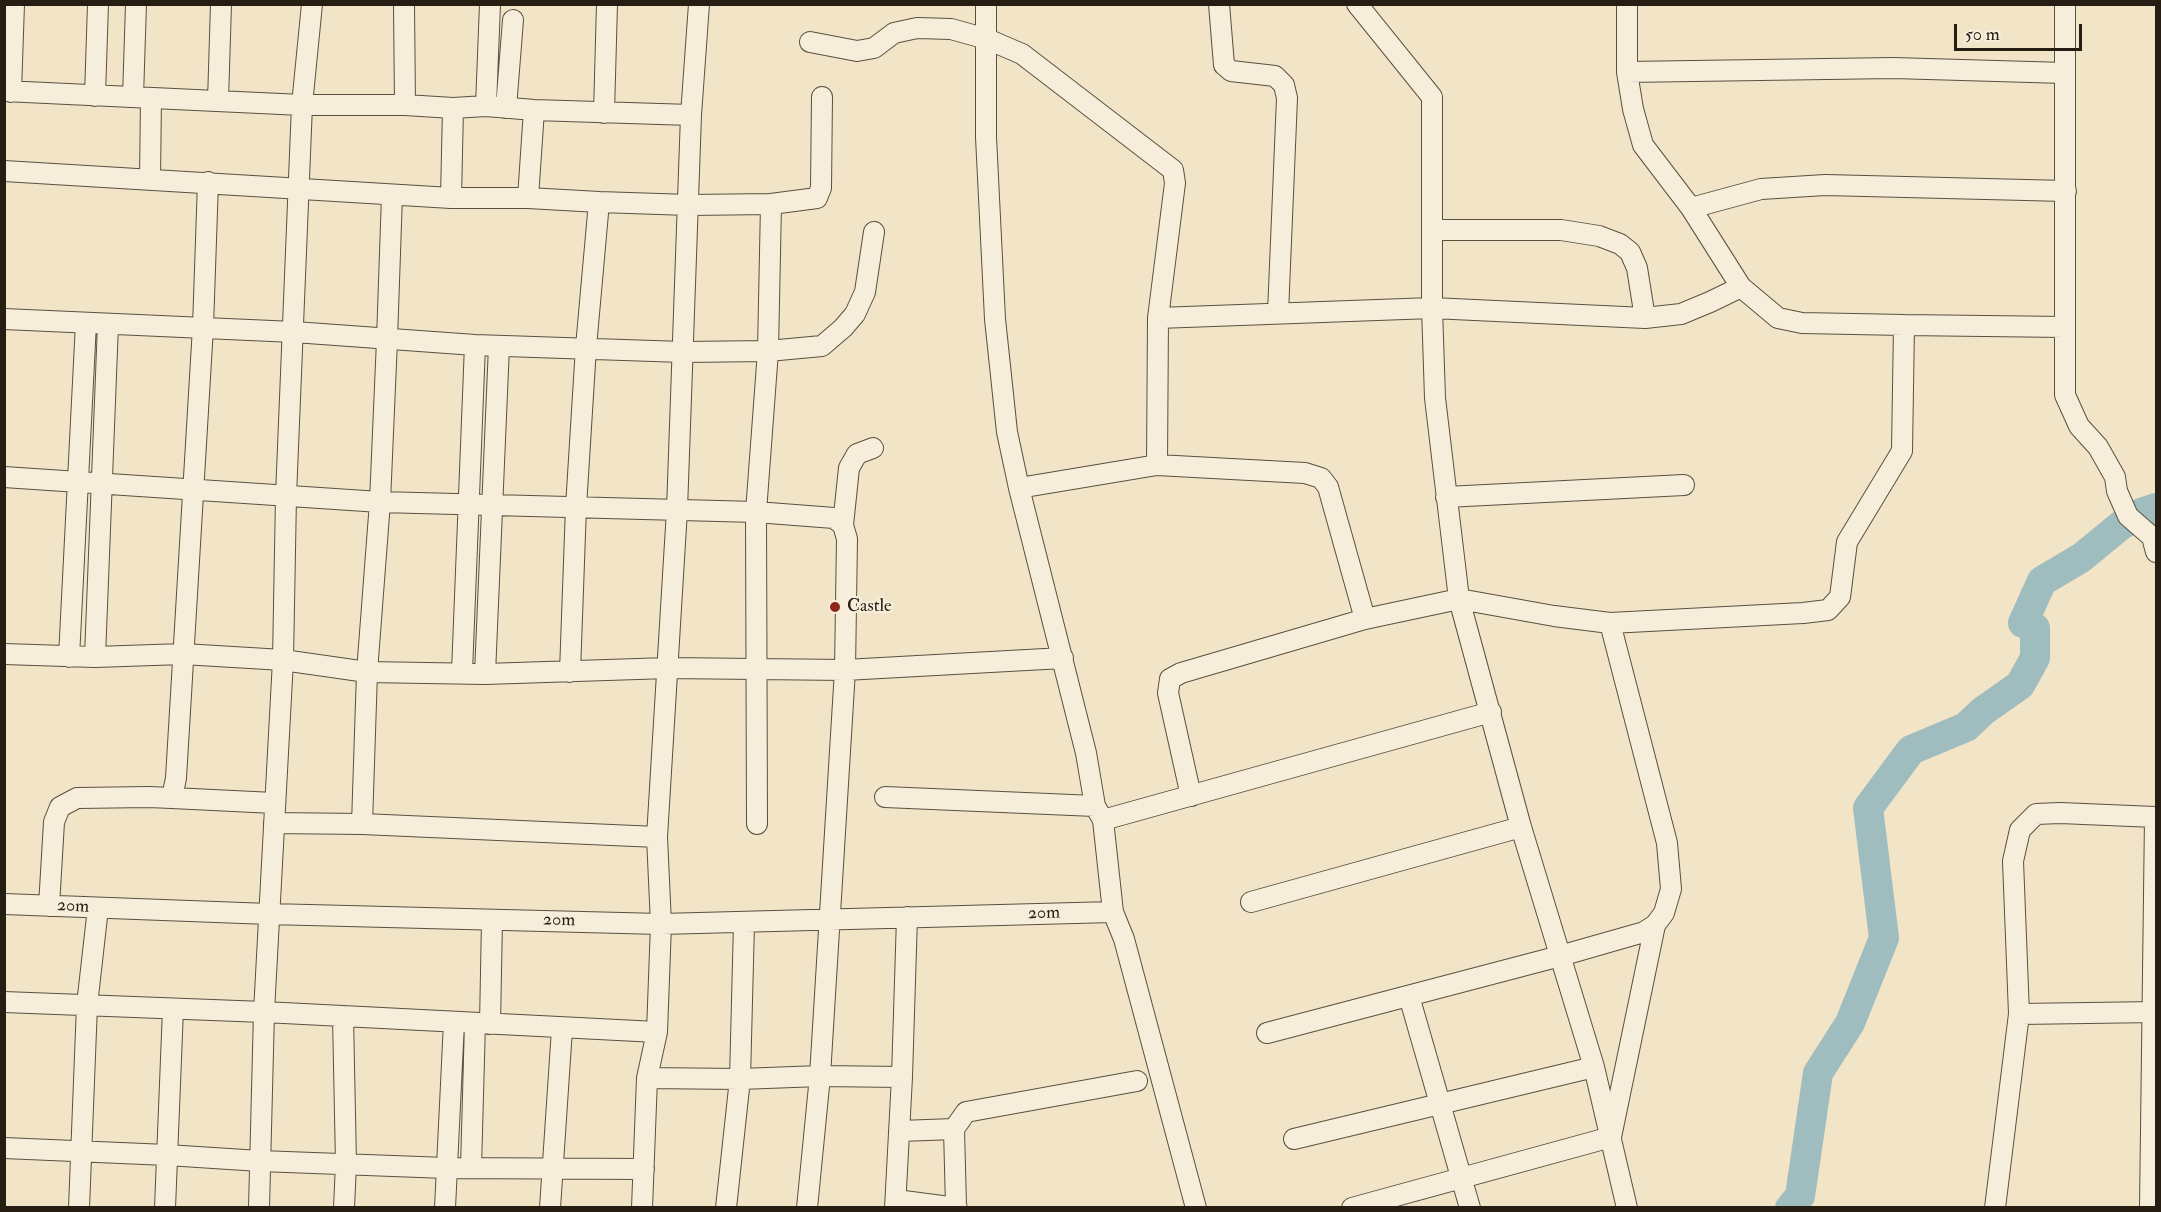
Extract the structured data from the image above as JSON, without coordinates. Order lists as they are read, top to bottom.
{
  "streets": {
    "street": ["20m"]
  },
  "places": ["Castle"],
  "scale_bar": "50 m"
}
